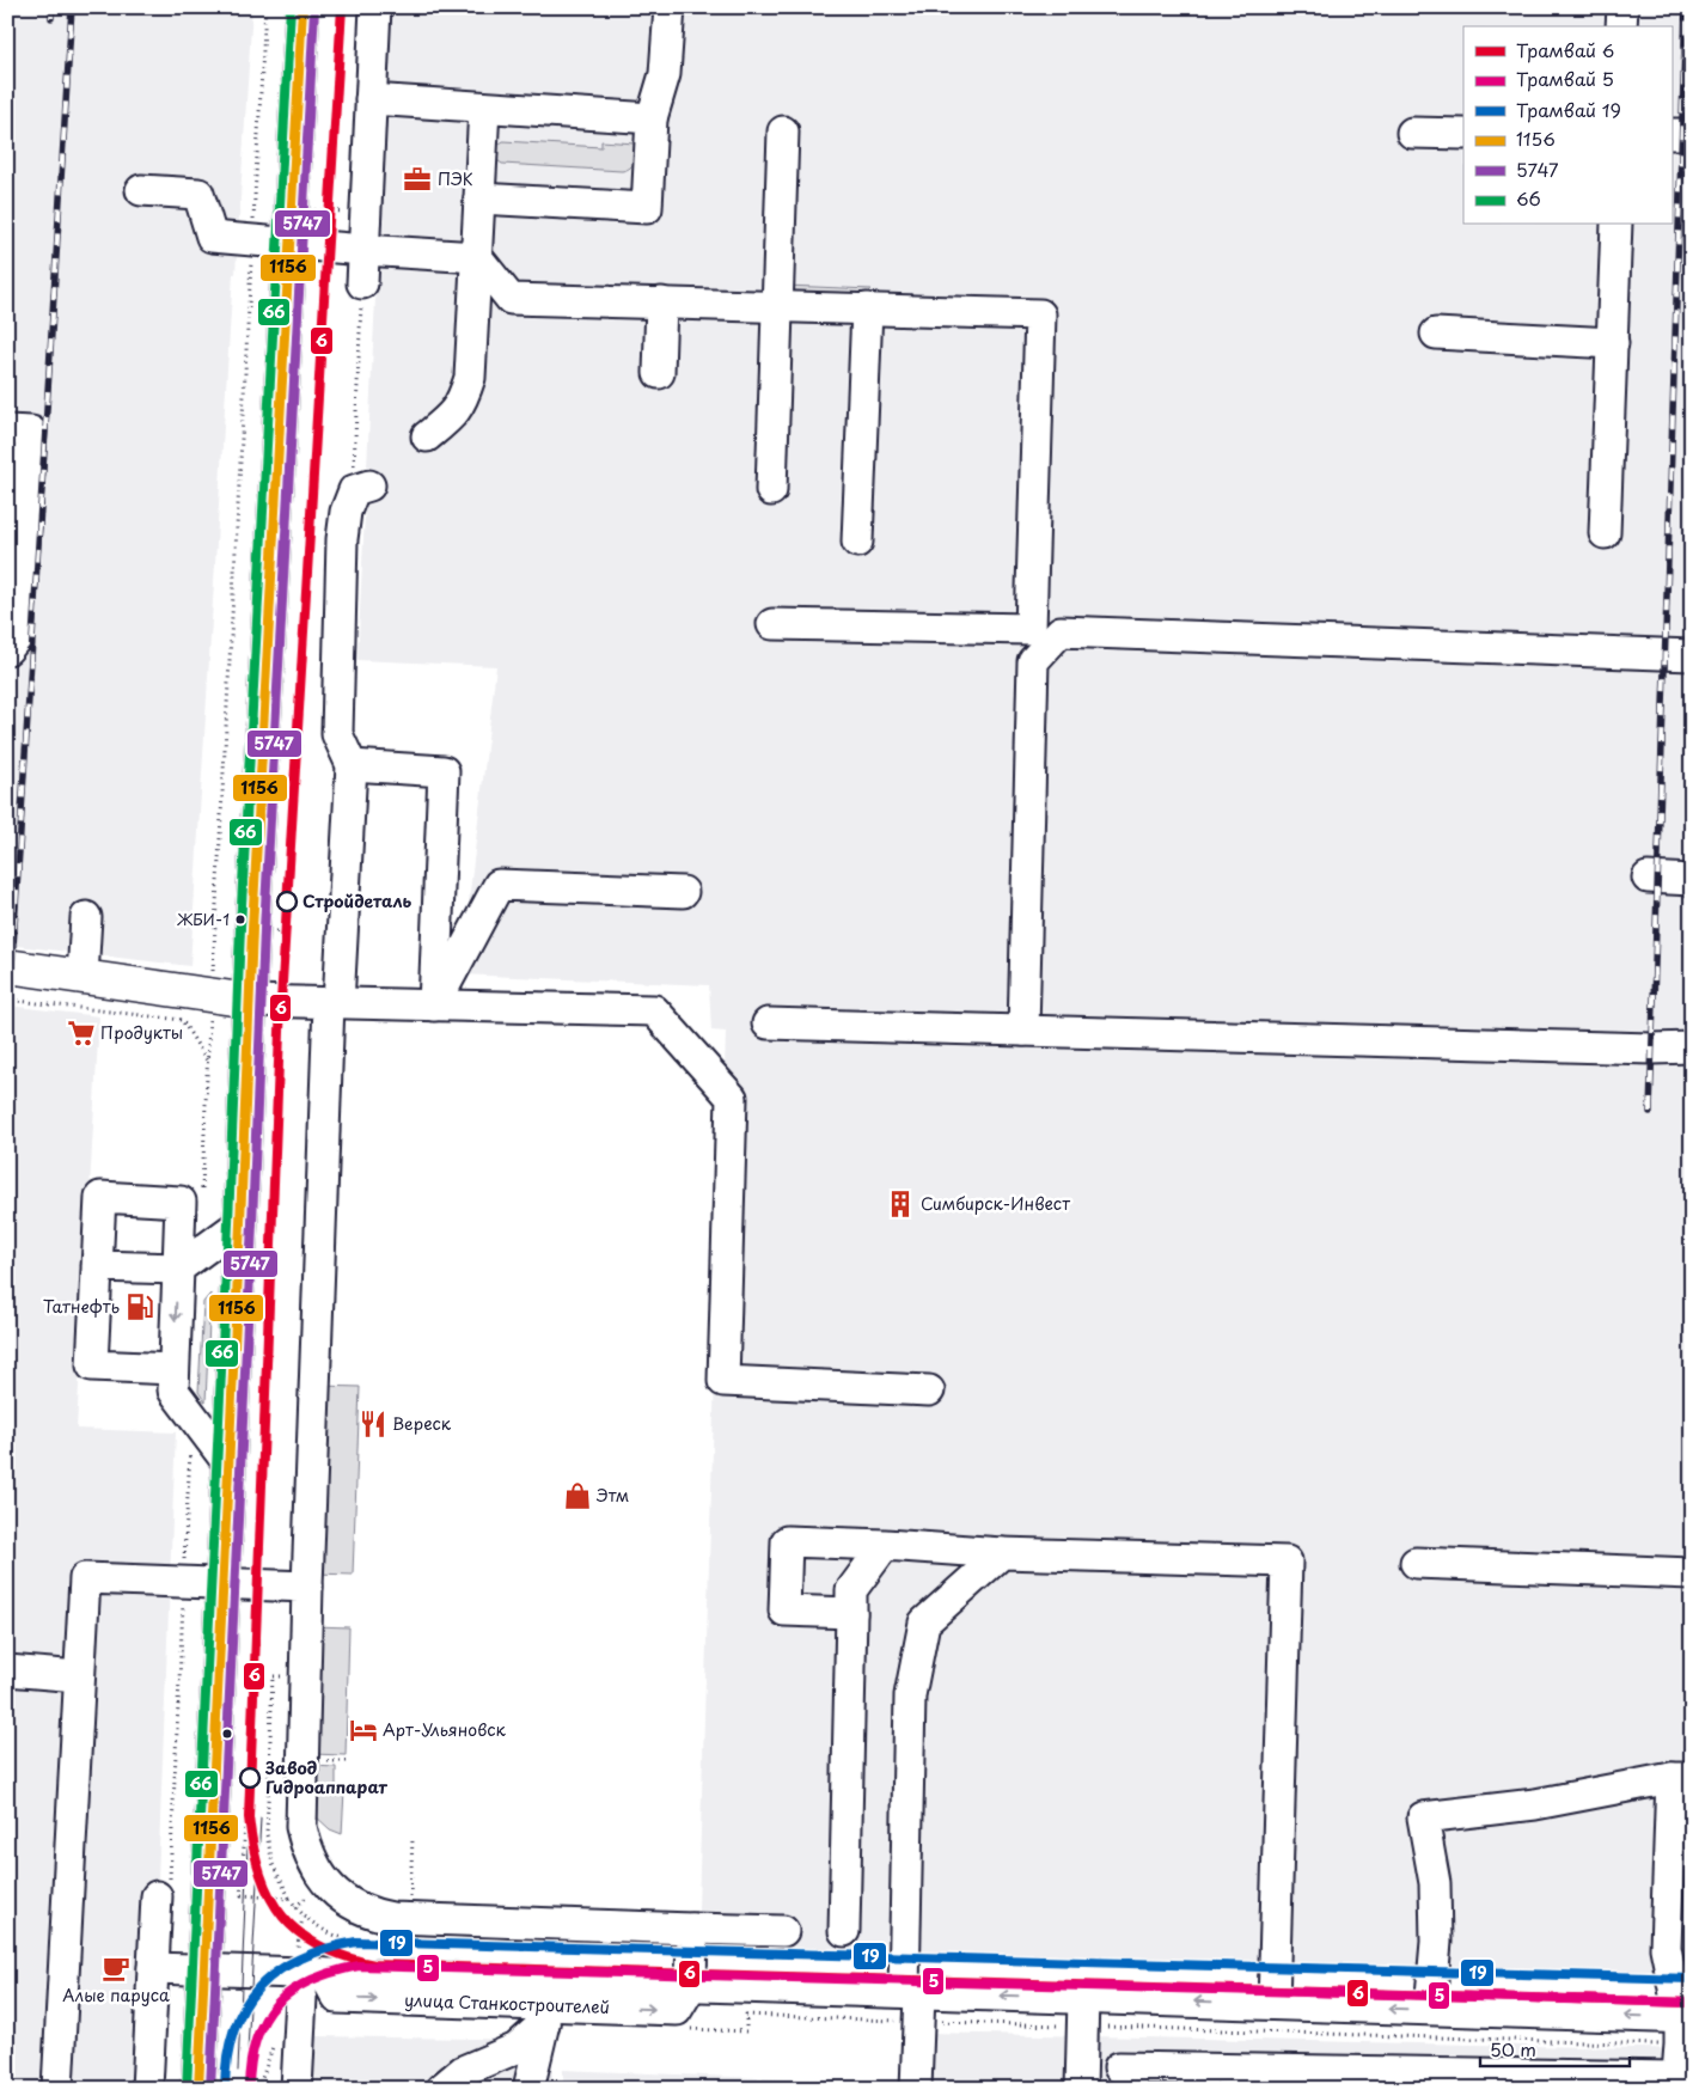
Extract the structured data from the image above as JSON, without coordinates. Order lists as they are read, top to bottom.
{
  "streets": {
    "street": ["улица Станкостроителей"]
  },
  "places": {
    "office": ["ПЭК"],
    "other": ["Стройдеталь", "ЖБИ-1", "Завод Гидроаппарат"],
    "supermarket": ["Продукты"],
    "building": ["Симбирск-Инвест"],
    "fuel station": ["Татнефть"],
    "restaurant": ["Вереск"],
    "shop": ["Этм"],
    "hotel": ["Арт-Ульяновск"],
    "cafe": ["Алые паруса"]
  },
  "lines": [
    "tram line 6",
    "transit line 1156",
    "transit line 66",
    "transit line 5747",
    "tram line 19",
    "tram line 5"
  ],
  "legend": [
    "Трамвай 6",
    "Трамвай 5",
    "Трамвай 19",
    "1156",
    "5747",
    "66"
  ],
  "scale_bar": "50 m"
}
